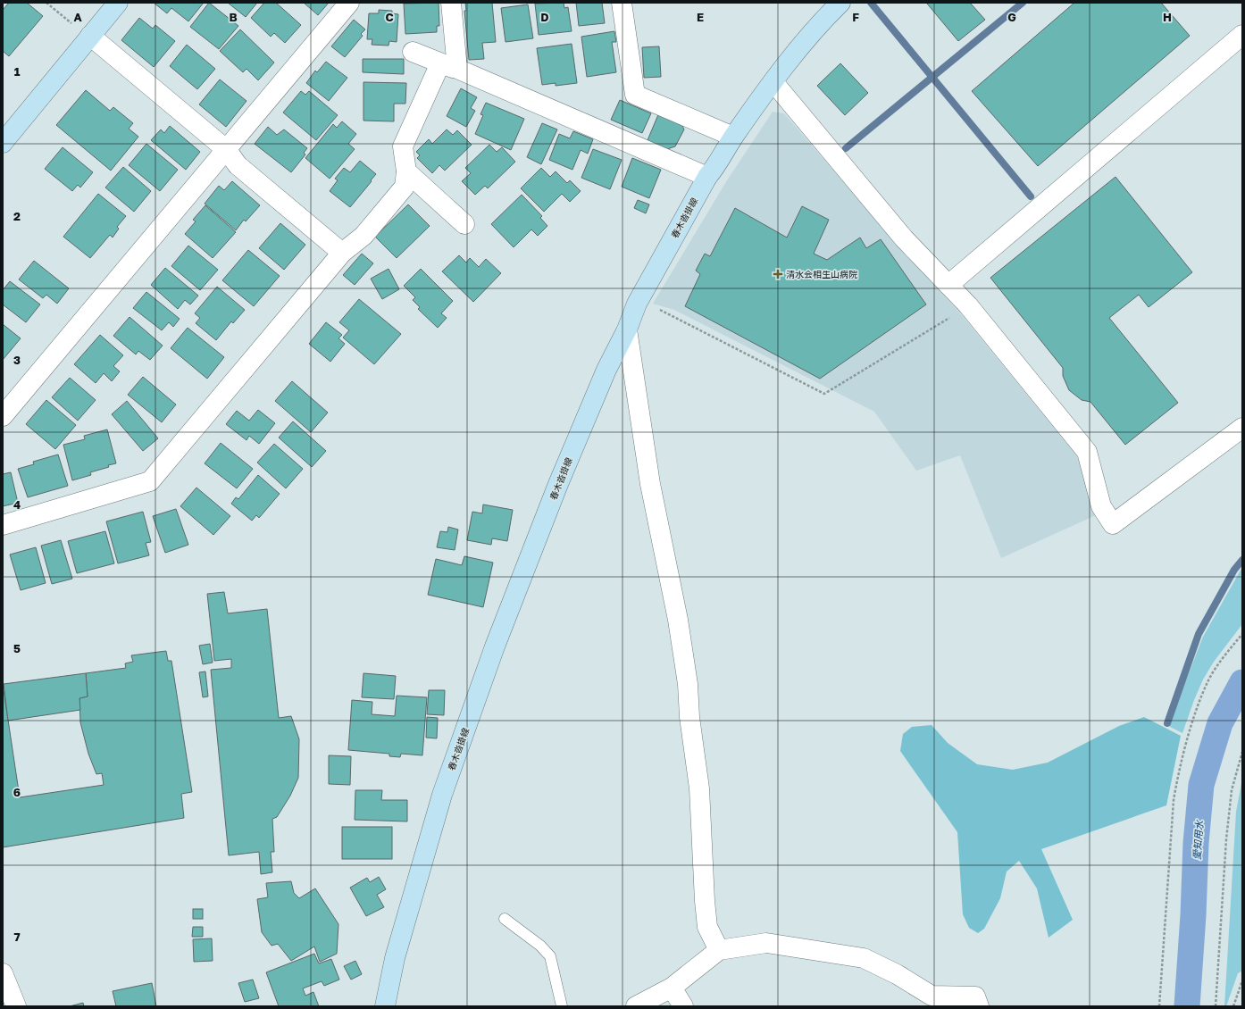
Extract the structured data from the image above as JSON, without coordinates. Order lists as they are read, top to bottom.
{
  "streets": {
    "main road": ["春木沓掛線"]
  },
  "water": ["愛知用水"],
  "places": {
    "health": ["清水会相生山病院"]
  },
  "grid": {
    "columns": [
      "A",
      "B",
      "C",
      "D",
      "E",
      "F",
      "G",
      "H"
    ],
    "rows": [
      "1",
      "2",
      "3",
      "4",
      "5",
      "6",
      "7"
    ]
  }
}
